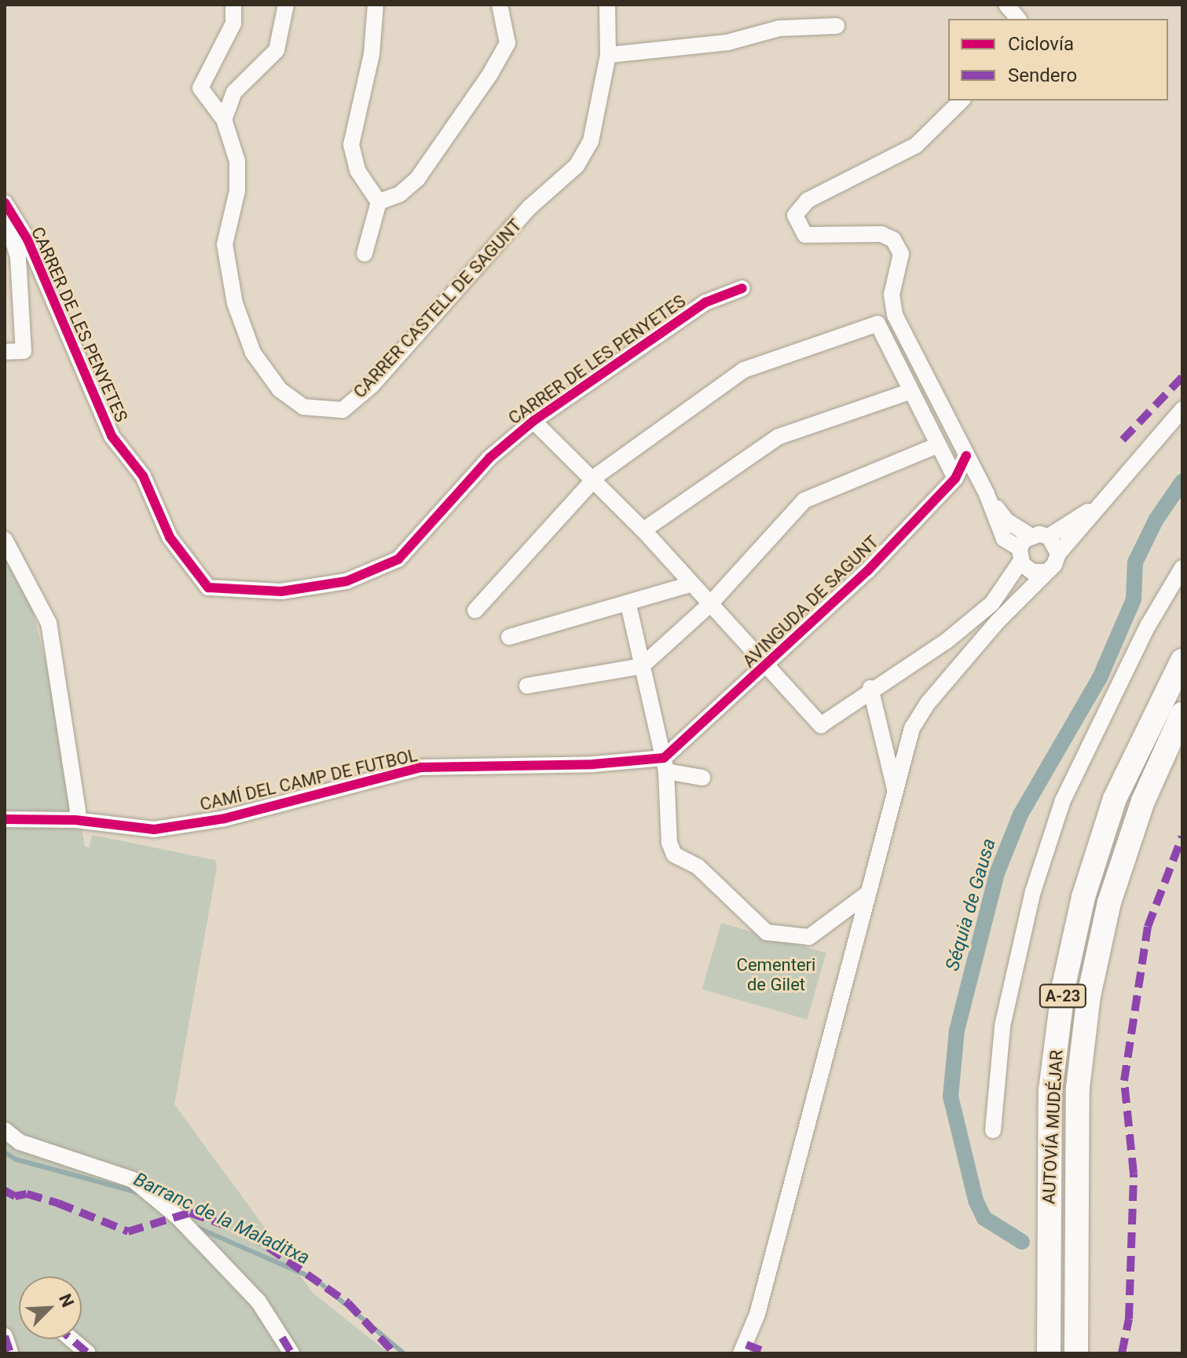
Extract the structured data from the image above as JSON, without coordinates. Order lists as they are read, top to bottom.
{
  "streets": {
    "highway": ["A-23", "AUTOVÍA MUDÉJAR"],
    "street": [
      "CARRER CASTELL DE SAGUNT",
      "CARRER DE LES PENYETES",
      "AVINGUDA DE SAGUNT",
      "CAMÍ DEL CAMP DE FUTBOL"
    ]
  },
  "crossings": [
    ["AVINGUDA DE SAGUNT", "CAMÍ DEL CAMP DE FUTBOL"]
  ],
  "water": ["Séquia de Gausa", "Barranc de la Maladitxa"],
  "parks": ["Cementeri de Gilet"],
  "legend": ["Ciclovía", "Sendero"],
  "north": "top right"
}
